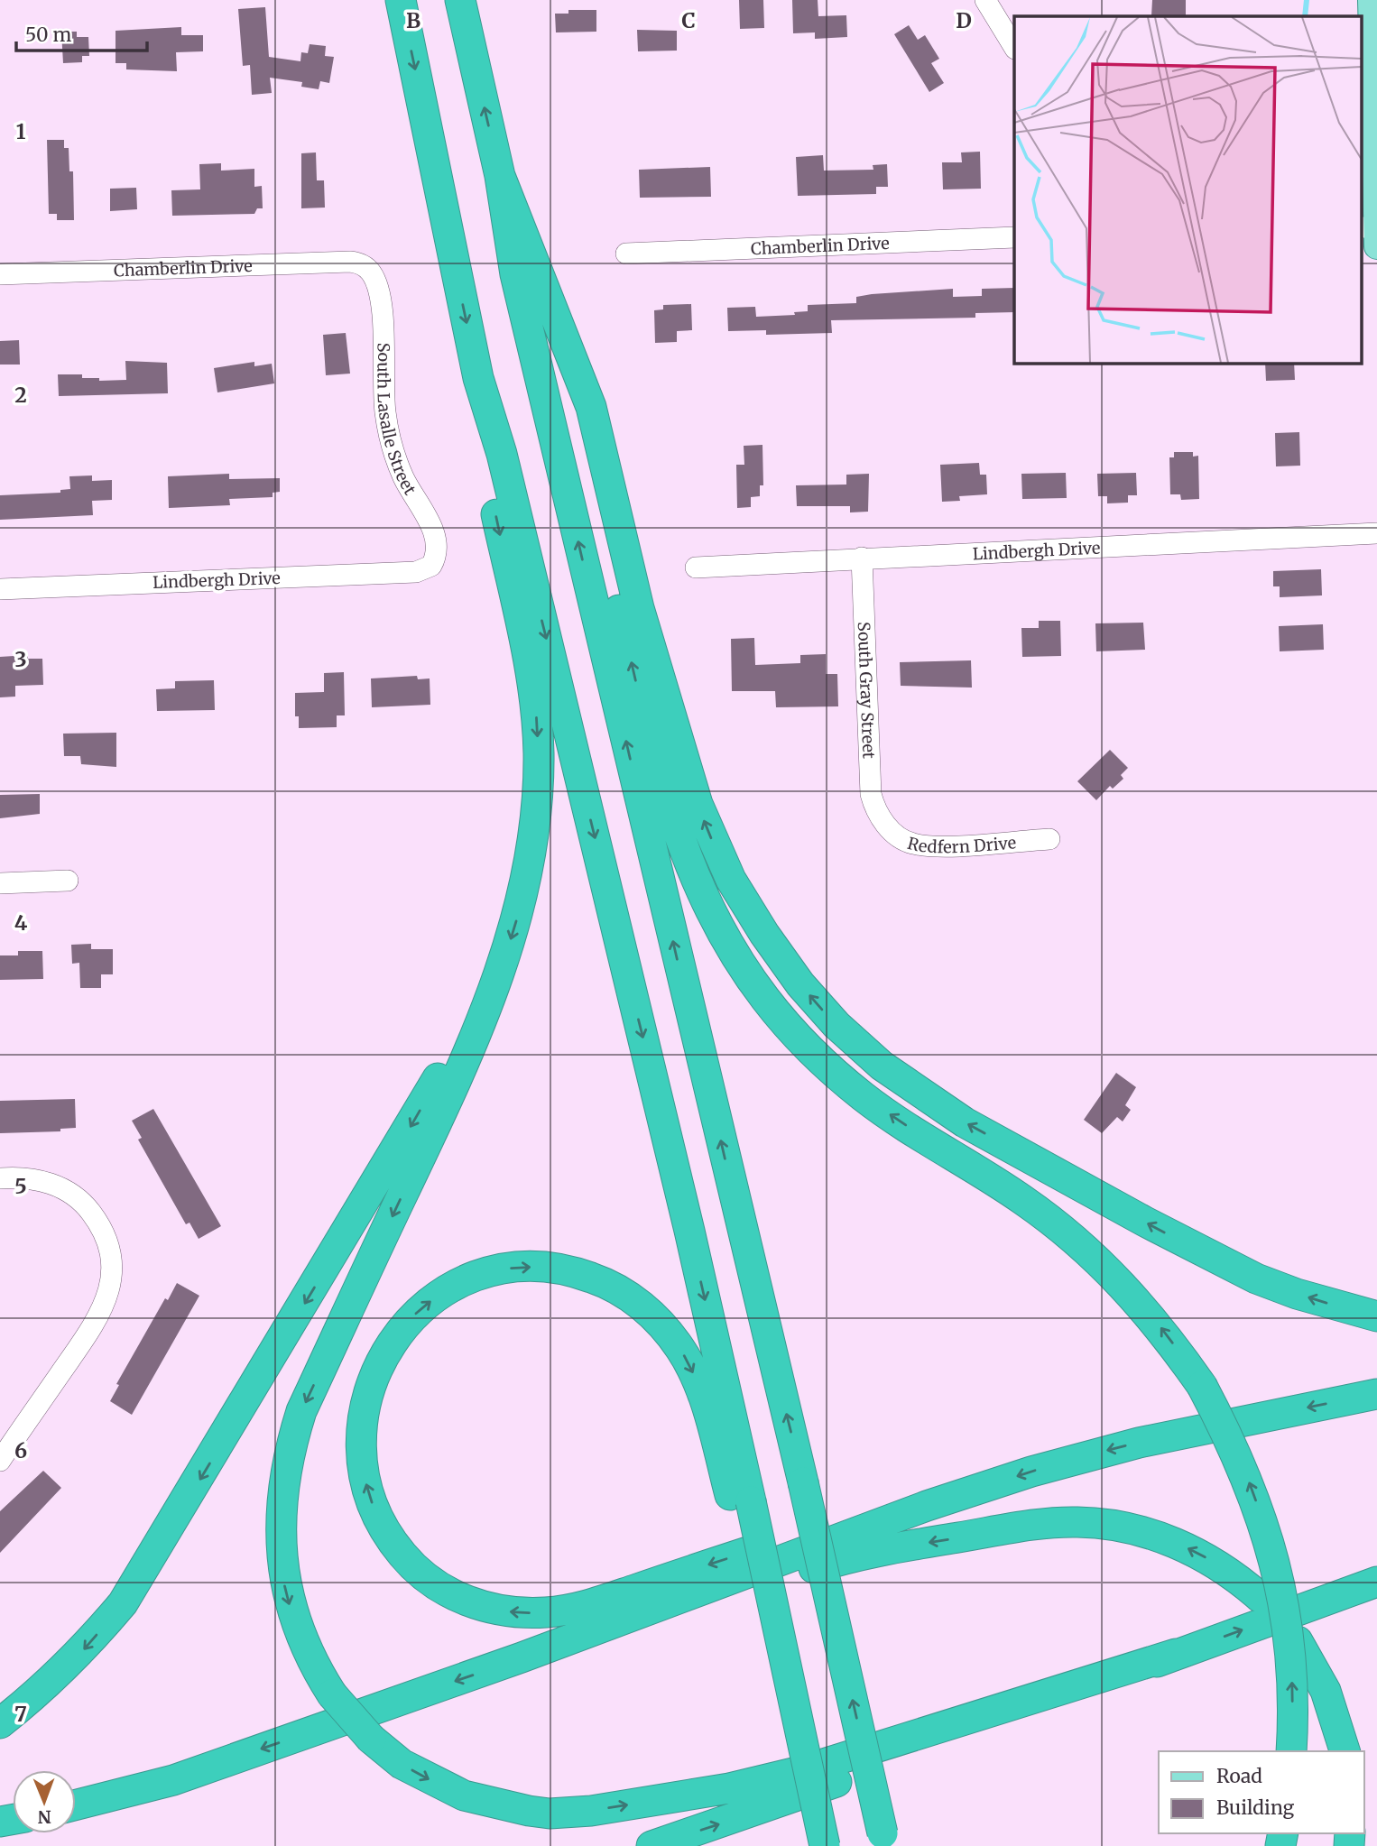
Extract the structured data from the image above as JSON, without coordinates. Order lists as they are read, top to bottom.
{
  "streets": {
    "street": [
      "Chamberlin Drive",
      "South Lasalle Street",
      "Lindbergh Drive",
      "South Gray Street",
      "Redfern Drive"
    ]
  },
  "crossings": [
    ["Chamberlin Drive", "South Lasalle Street"],
    ["South Lasalle Street", "Lindbergh Drive"],
    ["Lindbergh Drive", "South Gray Street"],
    ["South Gray Street", "Redfern Drive"]
  ],
  "legend": ["Road", "Building"],
  "scale_bar": "50 m",
  "north": "bottom",
  "grid": {
    "columns": ["B", "C", "D"],
    "rows": [
      "1",
      "2",
      "3",
      "4",
      "5",
      "6",
      "7"
    ]
  }
}
